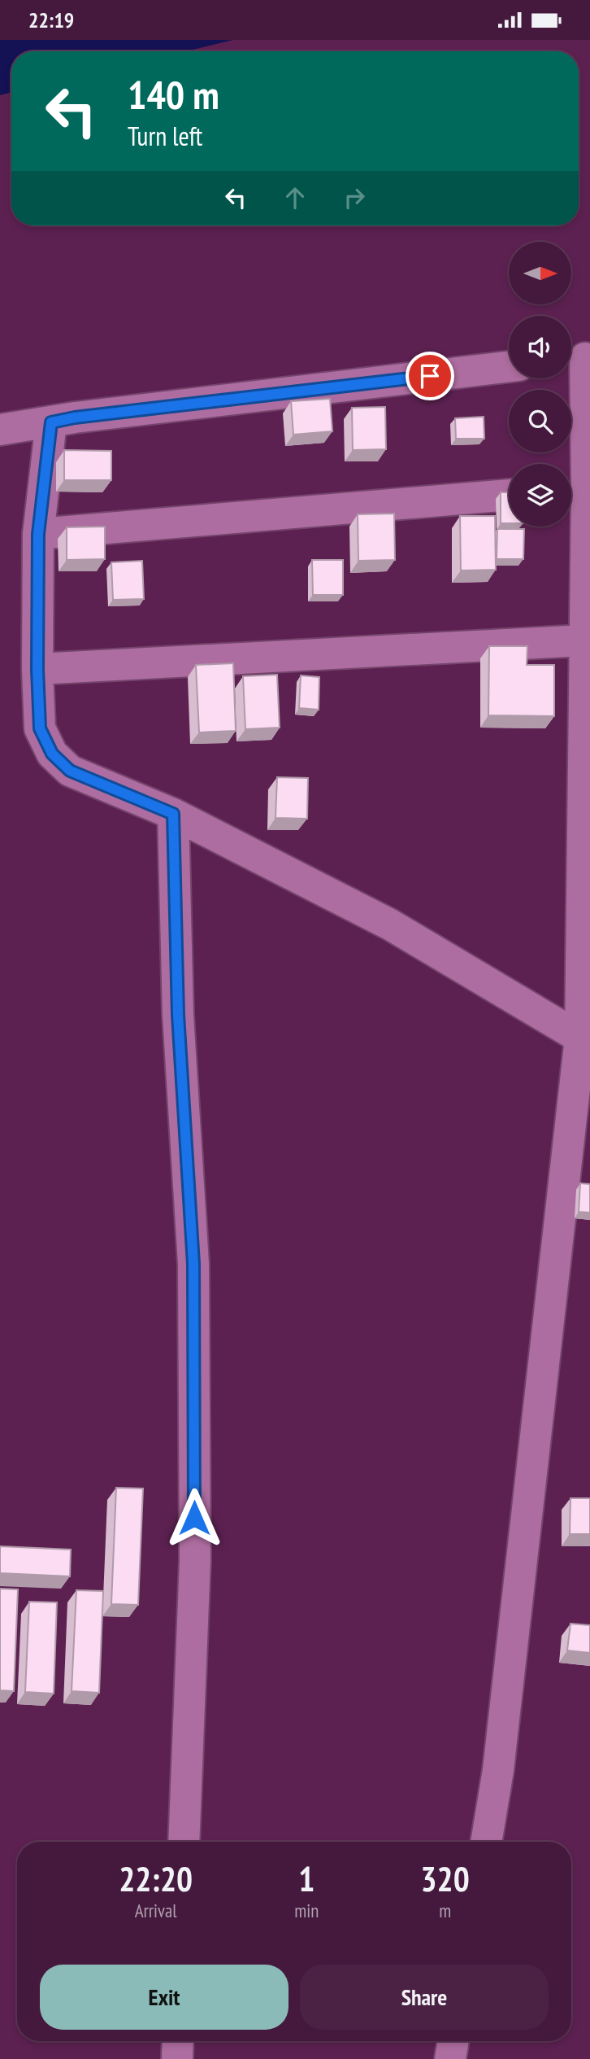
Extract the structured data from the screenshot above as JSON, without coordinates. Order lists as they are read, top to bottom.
{
  "north": "right",
  "page": {
    "status": "22:19",
    "turn": ["140 m", "Turn left"],
    "eta": [
      "22:20",
      "Arrival",
      "1",
      "min",
      "320",
      "m"
    ],
    "buttons": ["Exit", "Share"]
  }
}
